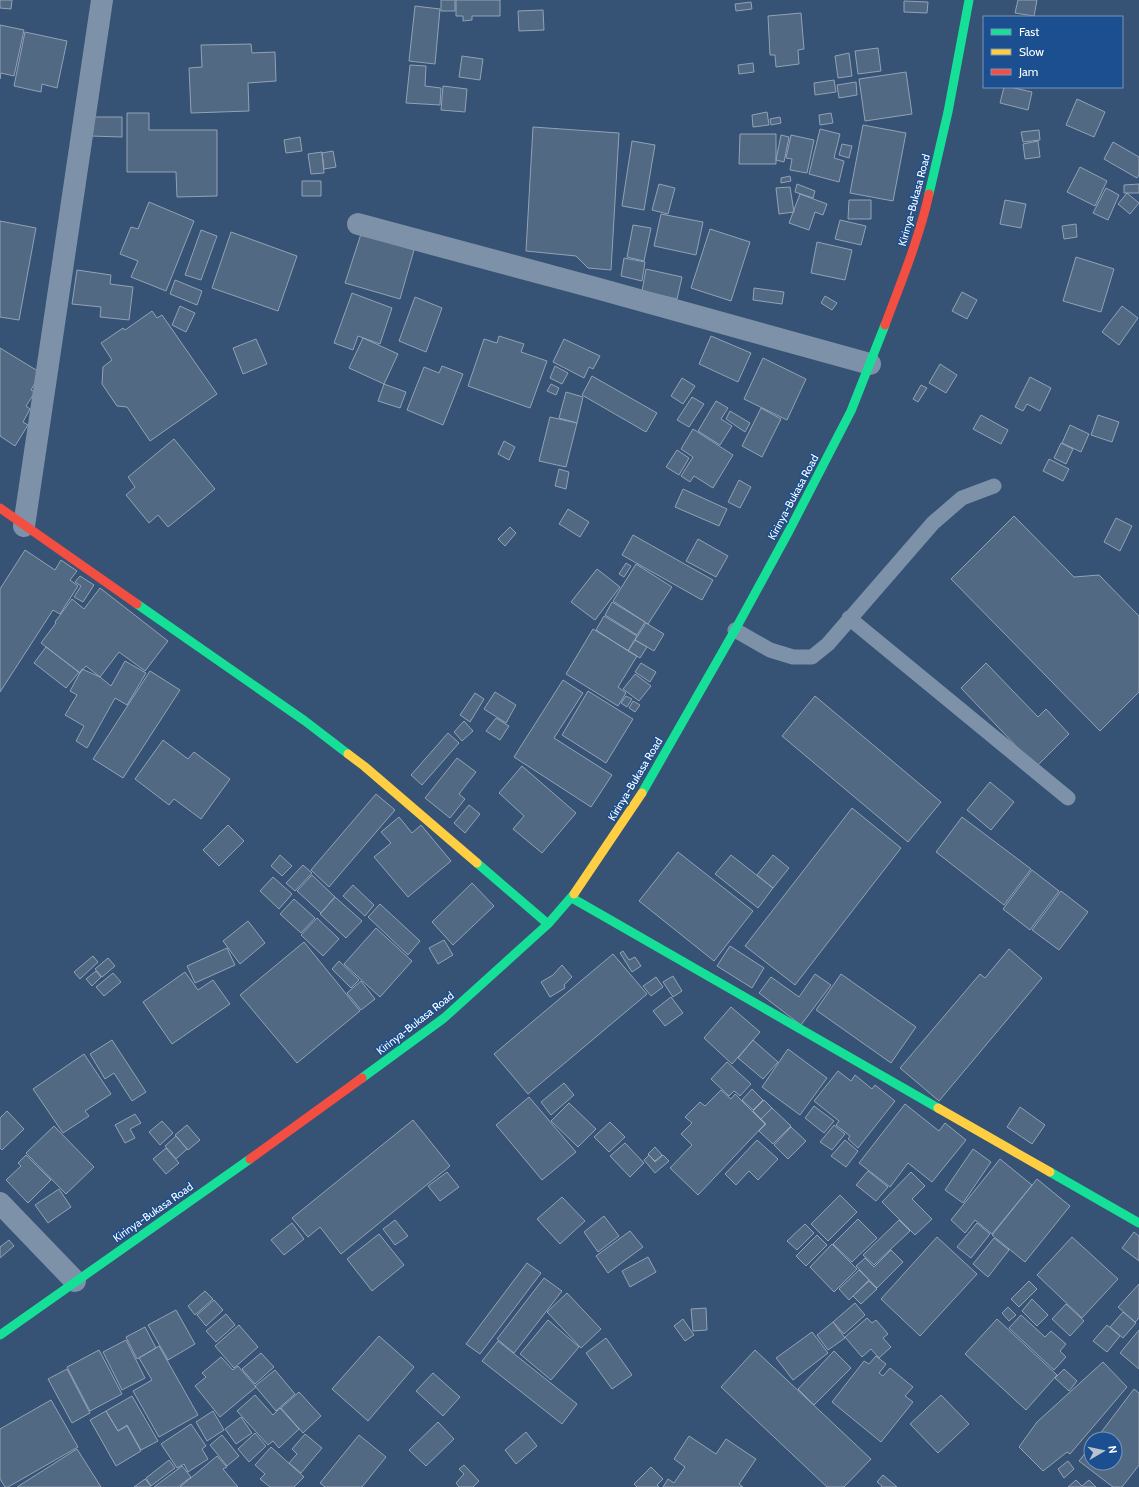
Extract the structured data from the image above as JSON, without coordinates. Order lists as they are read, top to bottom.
{
  "streets": {
    "street": ["Kirinya-Bukasa Road"]
  },
  "legend": ["Fast", "Slow", "Jam"],
  "north": "right"
}
